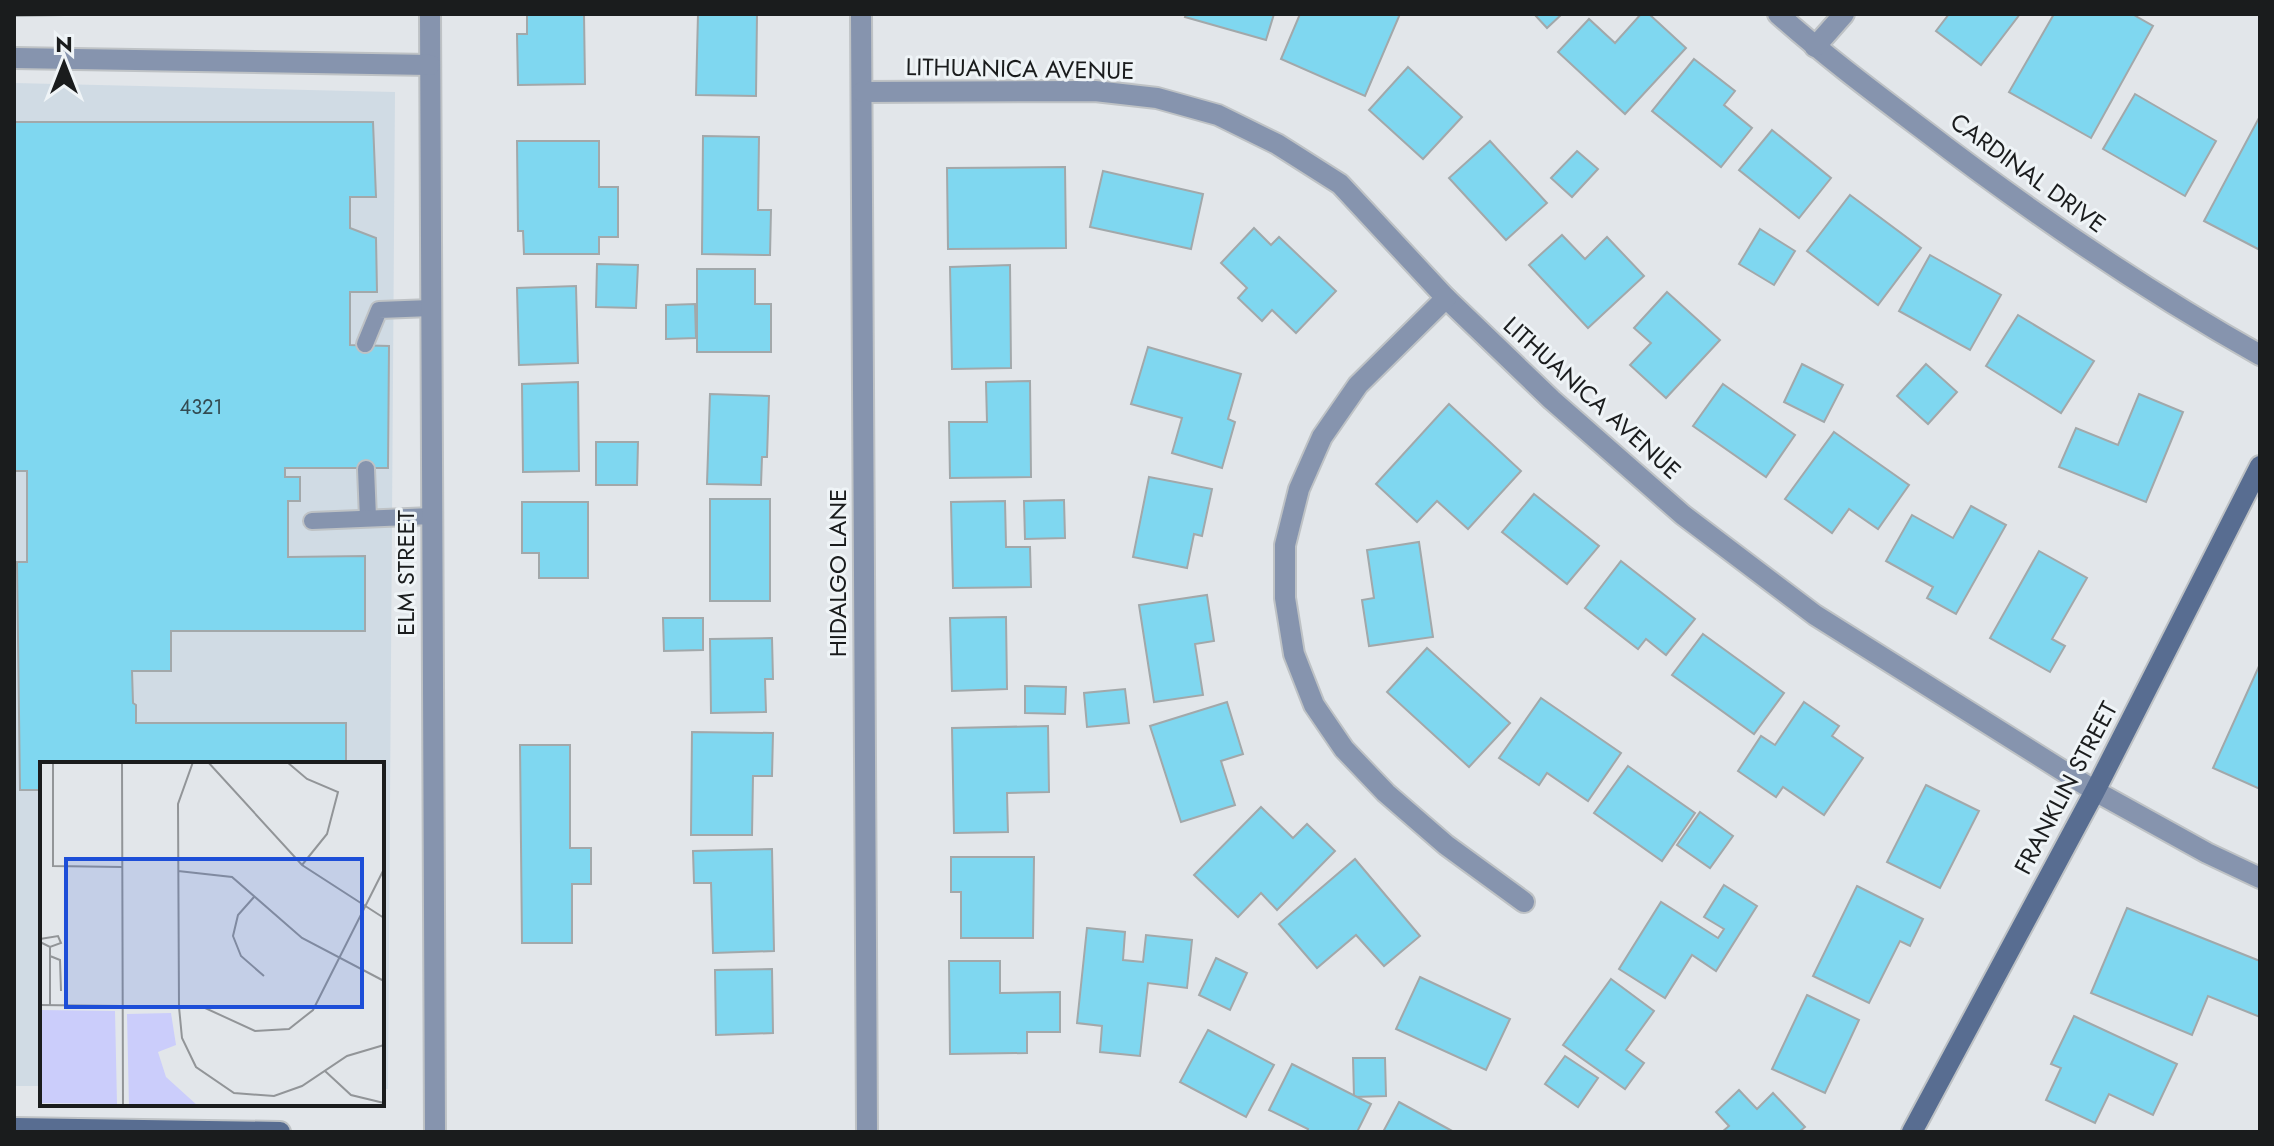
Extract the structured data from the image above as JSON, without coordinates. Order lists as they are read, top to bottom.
{
  "streets": {
    "street": [
      "LITHUANICA AVENUE",
      "CARDINAL DRIVE",
      "ELM STREET",
      "HIDALGO LANE",
      "FRANKLIN STREET"
    ]
  },
  "crossings": [
    ["LITHUANICA AVENUE", "HIDALGO LANE"],
    ["LITHUANICA AVENUE", "FRANKLIN STREET"]
  ],
  "house_numbers": ["4321"],
  "north": "top"
}
